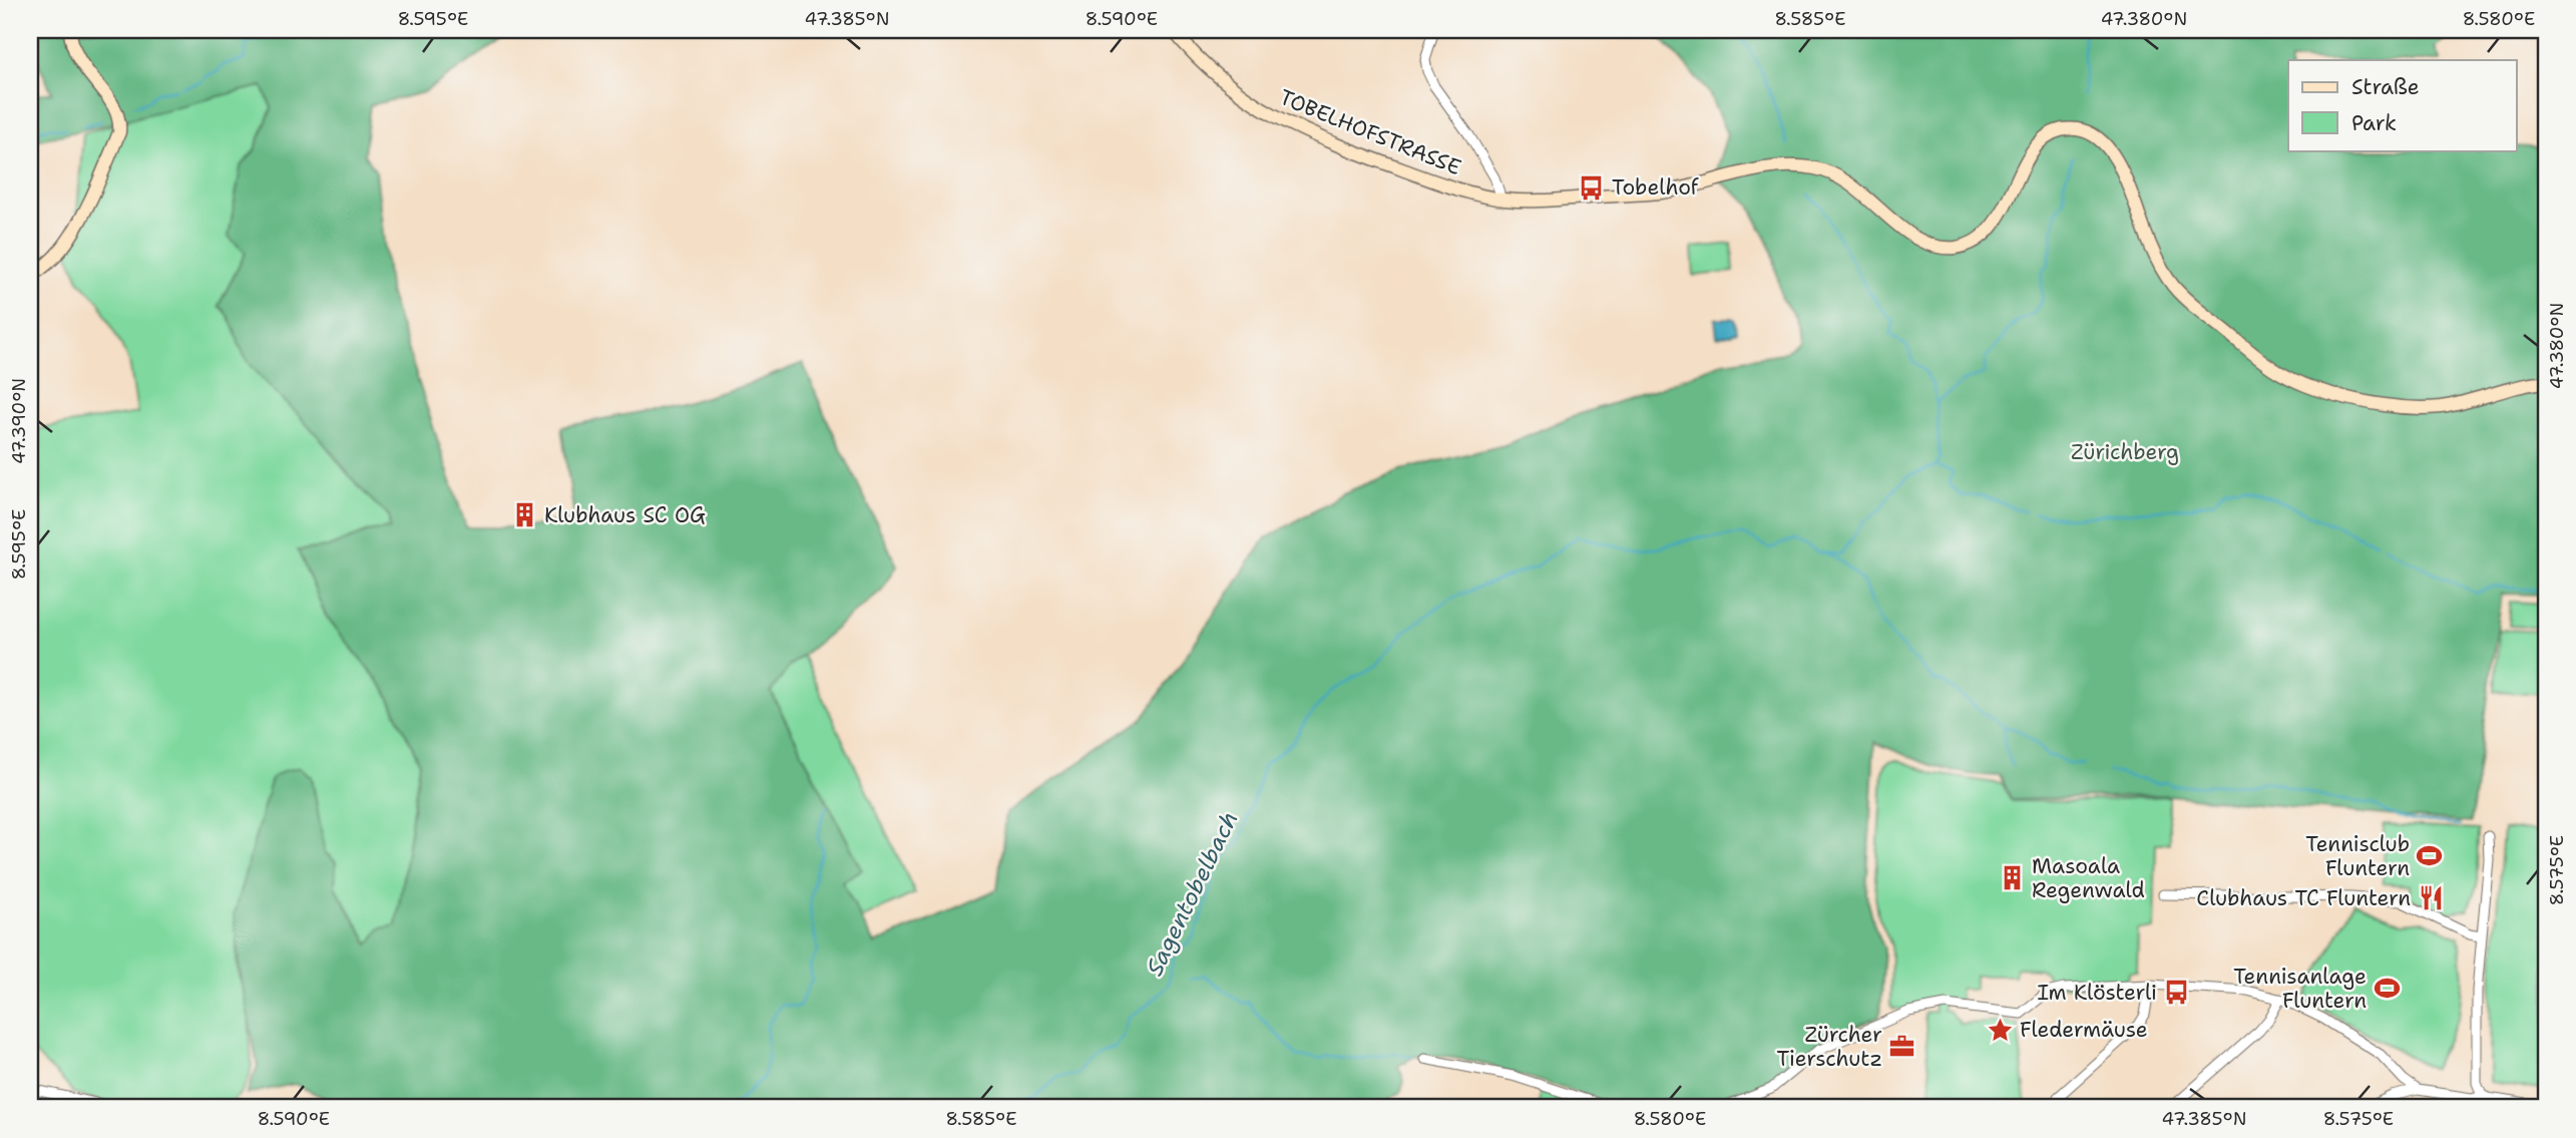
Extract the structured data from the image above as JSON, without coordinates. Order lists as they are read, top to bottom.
{
  "streets": {
    "main road": ["TOBELHOFSTRASSE"]
  },
  "water": ["Sagentobelbach"],
  "parks": ["Zürichberg"],
  "places": {
    "bus stop": ["Tobelhof", "Im Klösterli"],
    "building": ["Klubhaus SC OG", "Masoala Regenwald"],
    "sports": ["Tennisclub Fluntern", "Tennisanlage Fluntern"],
    "restaurant": ["Clubhaus TC Fluntern"],
    "place": ["Fledermäuse"],
    "office": ["Zürcher Tierschutz"]
  },
  "legend": ["Straße", "Park"],
  "coordinates": [
    "8.595°E",
    "47.385°N",
    "8.590°E",
    "8.585°E",
    "47.380°N",
    "8.580°E",
    "47.390°N",
    "8.575°E"
  ]
}
